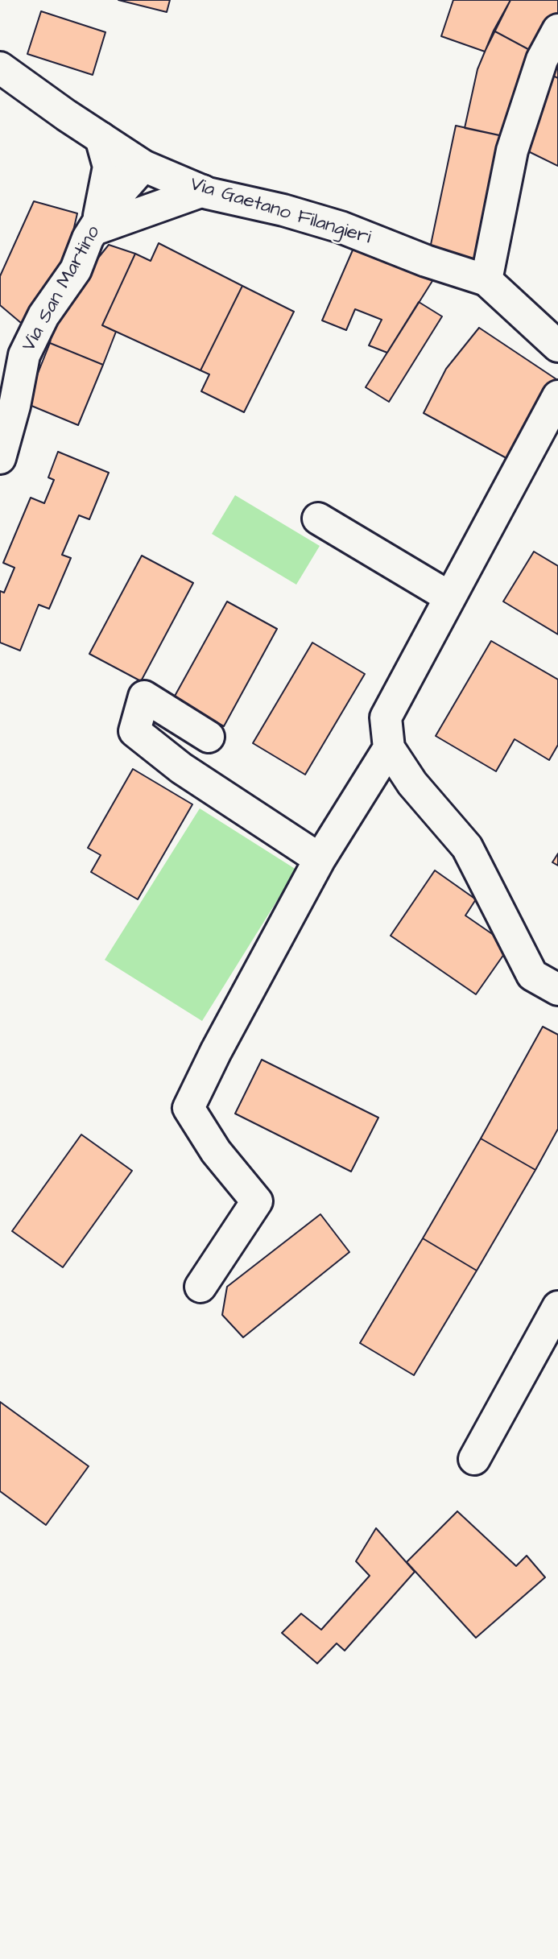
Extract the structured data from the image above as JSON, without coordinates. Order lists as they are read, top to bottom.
{
  "streets": {
    "street": ["Via Gaetano Filangieri", "Via San Martino"]
  }
}
